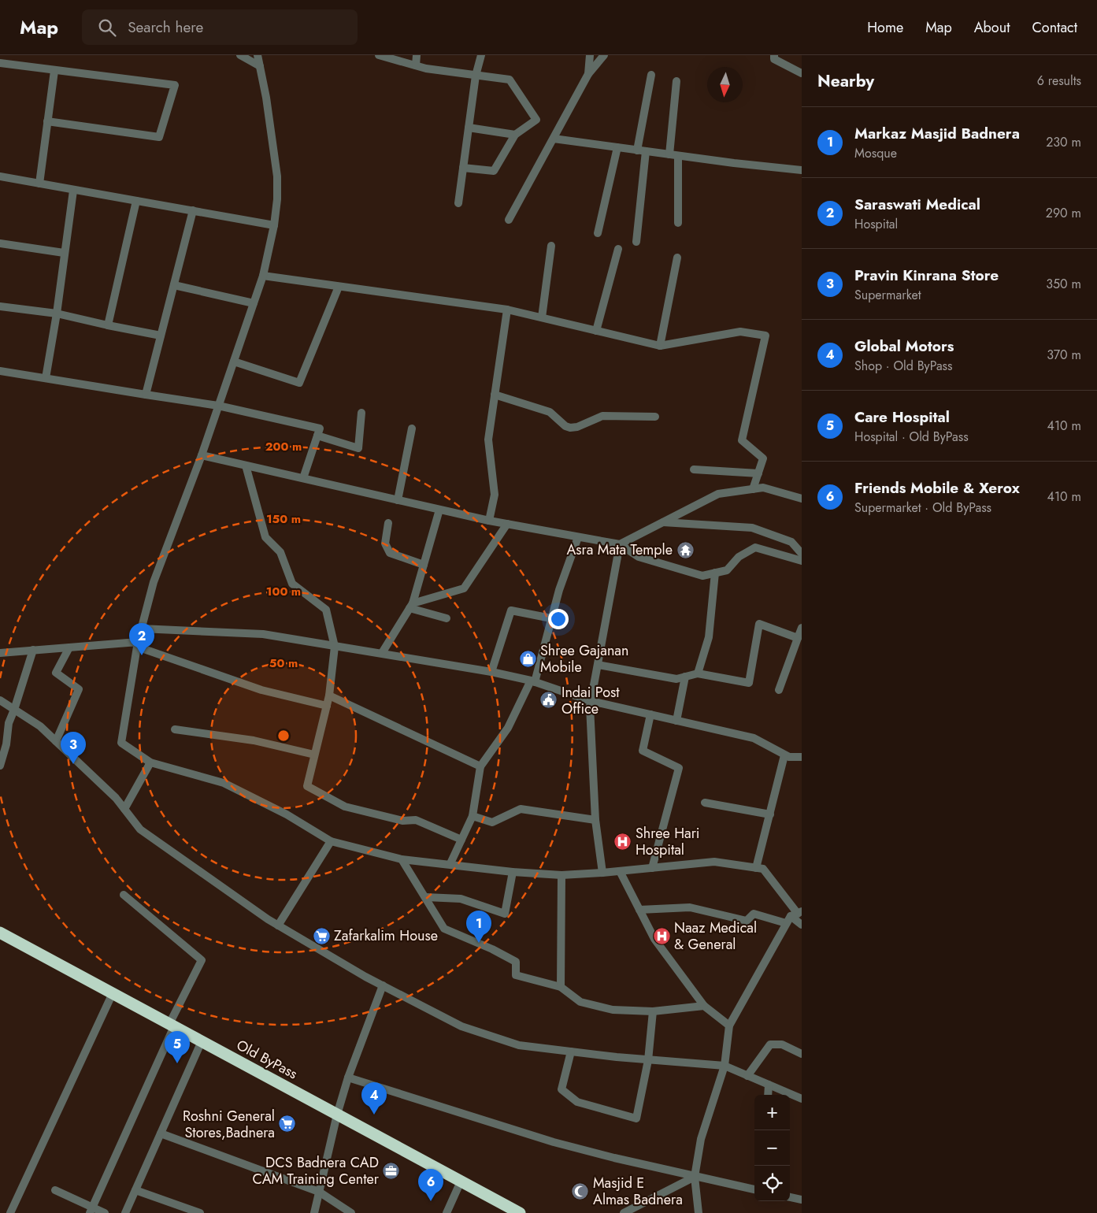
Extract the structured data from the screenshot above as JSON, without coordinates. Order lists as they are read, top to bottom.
{
  "streets": {
    "highway": ["Old ByPass"]
  },
  "places": {
    "temple": ["Asra Mata Temple"],
    "shop": ["Shree Gajanan Mobile"],
    "public building": ["Indai Post Office"],
    "hospital": ["Shree Hari Hospital", "Naaz Medical & General"],
    "supermarket": ["Zafarkalim House", "Roshni General Stores,Badnera"],
    "office": ["DCS Badnera CAD CAM Training Center"],
    "mosque": ["Masjid E Almas Badnera"]
  },
  "north": "bottom",
  "page": {
    "header": "Map",
    "search": "Search here",
    "nav": [
      "Home",
      "Map",
      "About",
      "Contact"
    ],
    "heading": ["Nearby", "6 results"],
    "list": [
      {
        "mark": "1",
        "name": "Markaz Masjid Badnera",
        "note": "Mosque",
        "value": "230 m"
      },
      {
        "mark": "2",
        "name": "Saraswati Medical",
        "note": "Hospital",
        "value": "290 m"
      },
      {
        "mark": "3",
        "name": "Pravin Kinrana Store",
        "note": "Supermarket",
        "value": "350 m"
      },
      {
        "mark": "4",
        "name": "Global Motors",
        "note": "Shop · Old ByPass",
        "value": "370 m"
      },
      {
        "mark": "5",
        "name": "Care Hospital",
        "note": "Hospital · Old ByPass",
        "value": "410 m"
      },
      {
        "mark": "6",
        "name": "Friends Mobile & Xerox",
        "note": "Supermarket · Old ByPass",
        "value": "410 m"
      }
    ],
    "pins": [
      "2",
      "3",
      "1",
      "5",
      "4",
      "6"
    ],
    "map_buttons": ["+", "−"]
  },
  "rings": [
    "200 m",
    "150 m",
    "100 m",
    "50 m"
  ]
}
